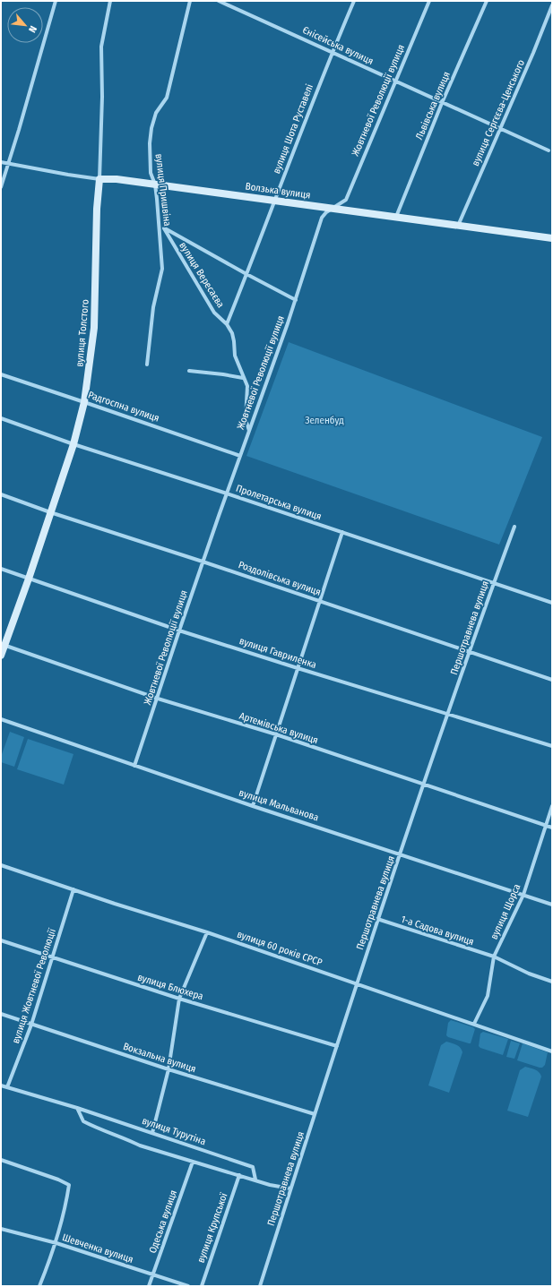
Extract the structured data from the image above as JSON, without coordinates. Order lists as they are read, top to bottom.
{
  "streets": {
    "street": [
      "Єнісейська вулиця",
      "Жовтневої Революції вулиця",
      "Львівська вулиця",
      "вулиця Сергєєва-Ценського",
      "вулиця Шота Руставелі",
      "вулиця Пришвіна",
      "Волзька вулиця",
      "вулиця Вересаєва",
      "вулиця Толстого",
      "Радгоспна вулиця",
      "Пролетарська вулиця",
      "Роздолівська вулиця",
      "Першотравнева вулиця",
      "вулиця Гавриленка",
      "Артемівська вулиця",
      "вулиця Мальванова",
      "вулиця Щорса",
      "1-а Садова вулиця",
      "вулиця 60 років СРСР",
      "вулиця Жовтневої Революції",
      "вулиця Блюхера",
      "Вокзальна вулиця",
      "вулиця Турутіна",
      "Одеська вулиця",
      "вулиця Крупської",
      "Шевченка вулиця"
    ]
  },
  "crossings": [
    ["Єнісейська вулиця", "Жовтневої Революції вулиця"],
    ["Єнісейська вулиця", "Львівська вулиця"],
    ["Єнісейська вулиця", "вулиця Сергєєва-Ценського"],
    ["Єнісейська вулиця", "вулиця Шота Руставелі"],
    ["Жовтневої Революції вулиця", "Волзька вулиця"],
    ["Жовтневої Революції вулиця", "вулиця Вересаєва"],
    ["Жовтневої Революції вулиця", "Радгоспна вулиця"],
    ["Жовтневої Революції вулиця", "Пролетарська вулиця"],
    ["Жовтневої Революції вулиця", "Роздолівська вулиця"],
    ["Жовтневої Революції вулиця", "вулиця Гавриленка"],
    ["Жовтневої Революції вулиця", "Артемівська вулиця"],
    ["Жовтневої Революції вулиця", "вулиця Мальванова"],
    ["Львівська вулиця", "Волзька вулиця"],
    ["вулиця Сергєєва-Ценського", "Волзька вулиця"],
    ["вулиця Шота Руставелі", "Волзька вулиця"],
    ["вулиця Шота Руставелі", "вулиця Вересаєва"],
    ["вулиця Пришвіна", "Волзька вулиця"],
    ["Волзька вулиця", "вулиця Толстого"],
    ["вулиця Толстого", "Радгоспна вулиця"],
    ["вулиця Толстого", "Пролетарська вулиця"],
    ["вулиця Толстого", "Роздолівська вулиця"],
    ["вулиця Толстого", "вулиця Гавриленка"],
    ["вулиця Толстого", "Артемівська вулиця"],
    ["Пролетарська вулиця", "Першотравнева вулиця"],
    ["Роздолівська вулиця", "Першотравнева вулиця"],
    ["Першотравнева вулиця", "вулиця Гавриленка"],
    ["Першотравнева вулиця", "Артемівська вулиця"],
    ["Першотравнева вулиця", "вулиця Мальванова"],
    ["Першотравнева вулиця", "1-а Садова вулиця"],
    ["Першотравнева вулиця", "вулиця 60 років СРСР"],
    ["Першотравнева вулиця", "вулиця Блюхера"],
    ["Першотравнева вулиця", "Вокзальна вулиця"],
    ["Артемівська вулиця", "вулиця Щорса"],
    ["вулиця Мальванова", "вулиця Щорса"],
    ["вулиця Щорса", "1-а Садова вулиця"],
    ["вулиця Щорса", "вулиця 60 років СРСР"],
    ["вулиця 60 років СРСР", "вулиця Жовтневої Революції"],
    ["вулиця Жовтневої Революції", "вулиця Блюхера"],
    ["вулиця Жовтневої Революції", "Вокзальна вулиця"],
    ["вулиця Жовтневої Революції", "вулиця Турутіна"],
    ["Одеська вулиця", "Шевченка вулиця"]
  ],
  "parks": ["Зеленбуд"],
  "north": "bottom right"
}
